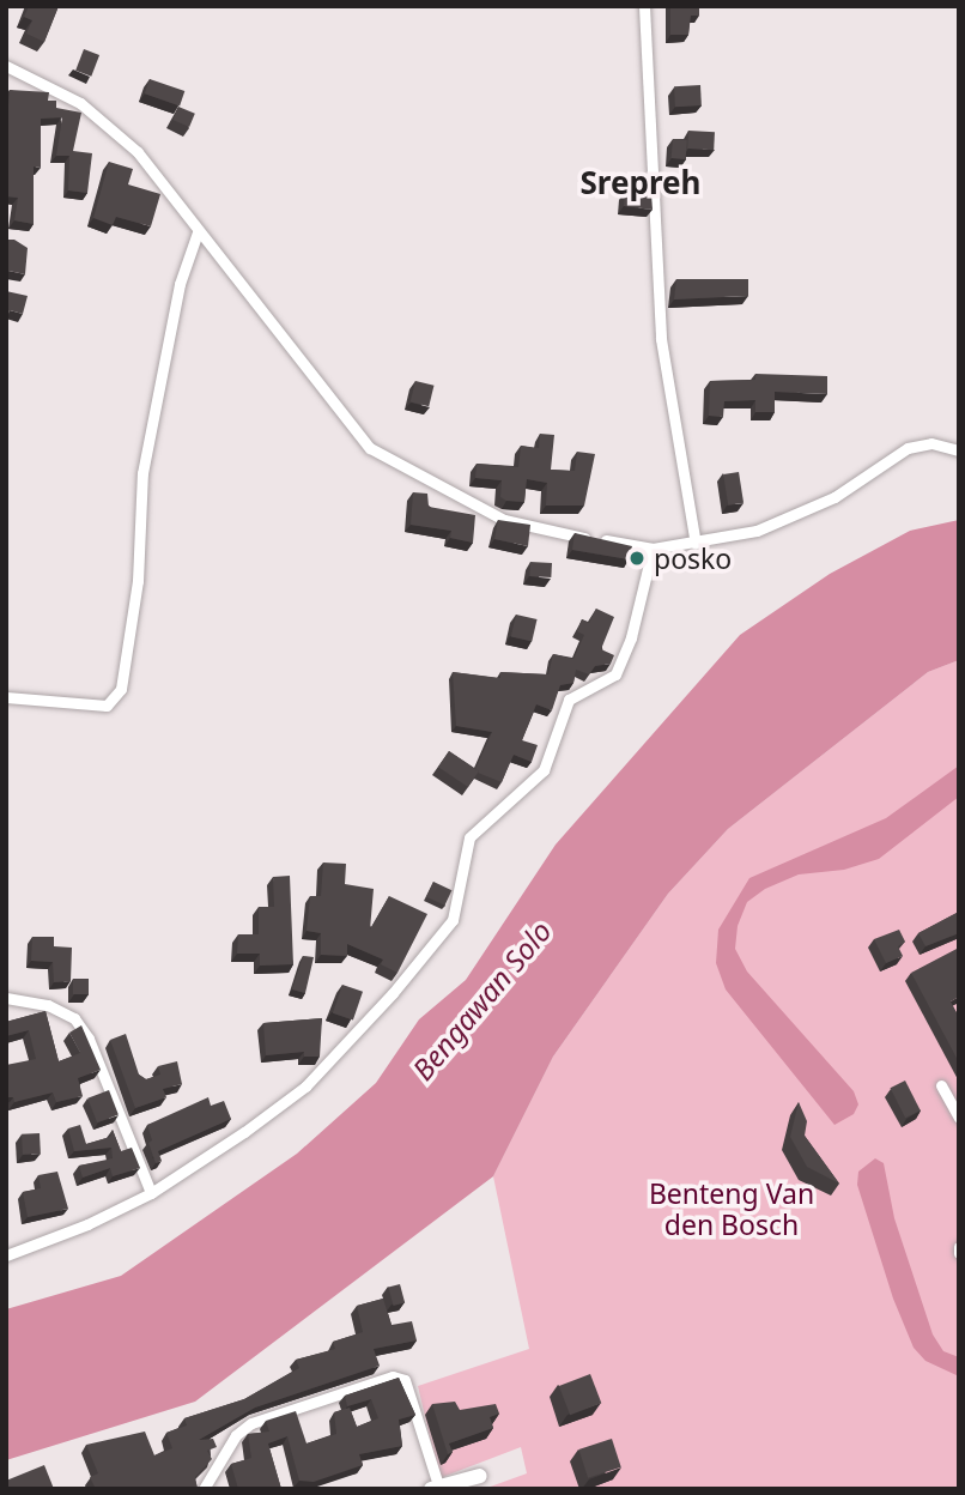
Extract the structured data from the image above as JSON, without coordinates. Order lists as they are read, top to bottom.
{
  "districts": ["Srepreh"],
  "water": ["Bengawan Solo"],
  "parks": ["Benteng Van den Bosch"],
  "places": ["posko"]
}
